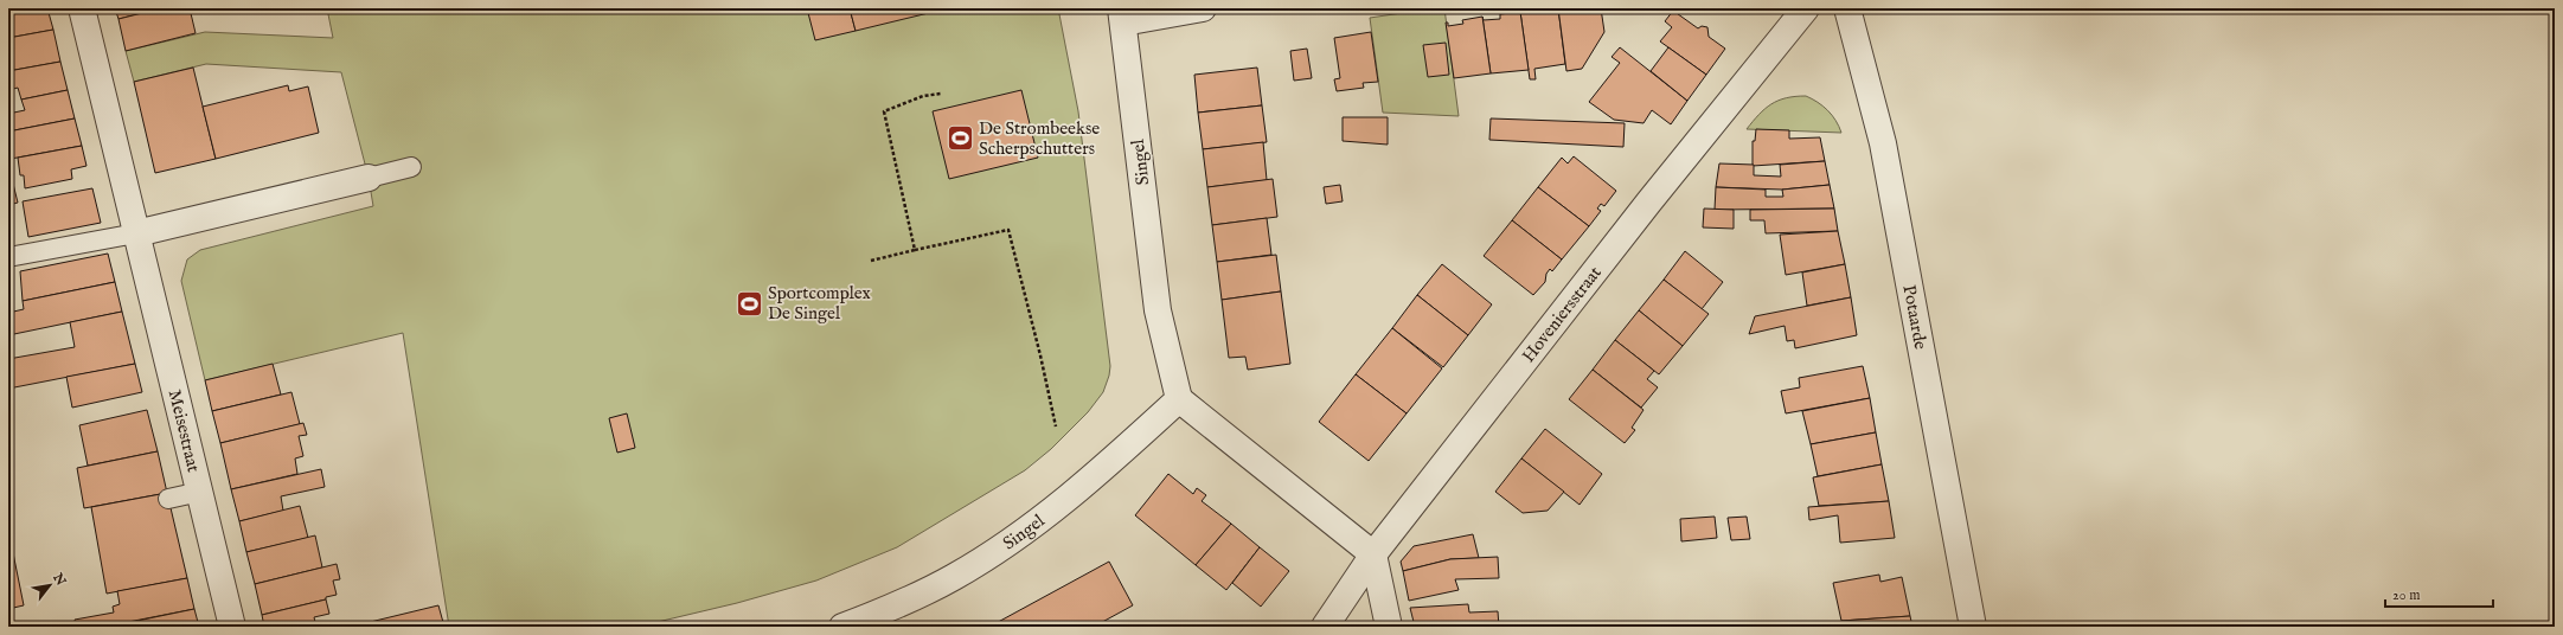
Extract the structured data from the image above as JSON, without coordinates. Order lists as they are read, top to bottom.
{
  "streets": {
    "street": [
      "Singel",
      "Hoveniersstraat",
      "Potaarde",
      "Meisestraat"
    ]
  },
  "places": {
    "sports": ["De Strombeekse Scherpschutters", "Sportcomplex De Singel"]
  },
  "scale_bar": "20 m",
  "north": "top right"
}
